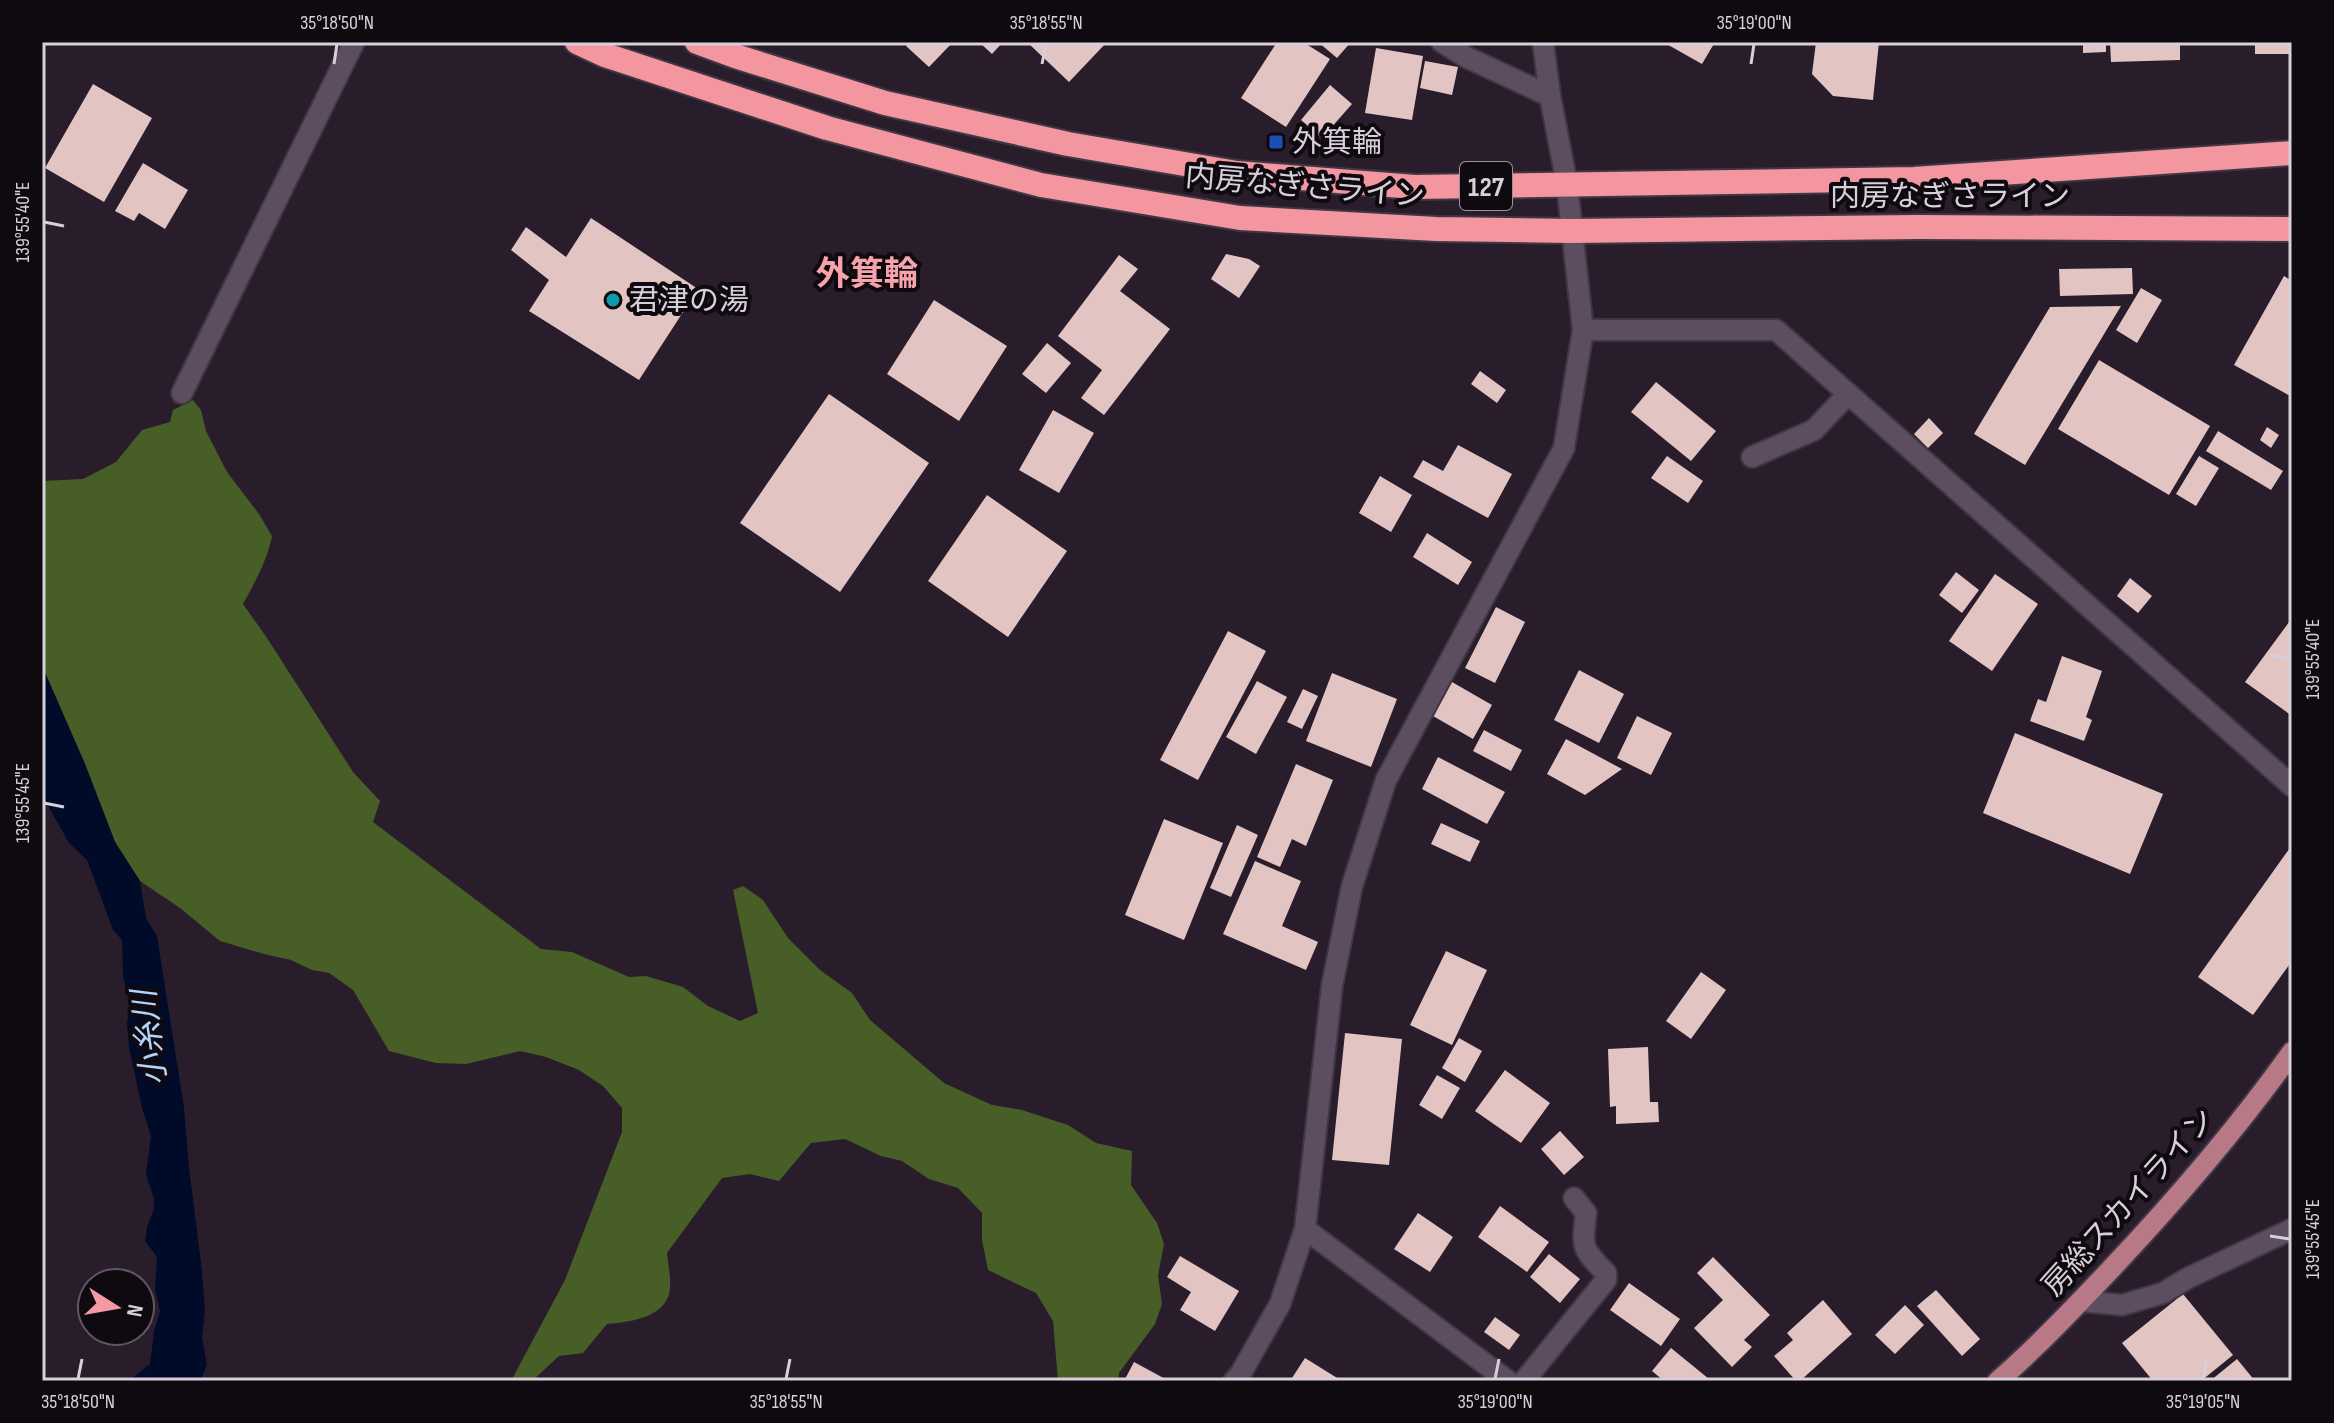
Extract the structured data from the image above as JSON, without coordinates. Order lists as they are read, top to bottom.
{
  "streets": {
    "highway": ["内房なぎさライン", "127"],
    "main road": ["房総スカイライン"]
  },
  "districts": ["外箕輪"],
  "water": ["小糸川"],
  "places": {
    "transit": ["外箕輪"],
    "other": ["君津の湯"]
  },
  "north": "right",
  "coordinates": [
    "35°18'50\"N",
    "35°18'55\"N",
    "35°19'00\"N",
    "139°55'40\"E",
    "139°55'45\"E",
    "35°19'05\"N"
  ]
}
